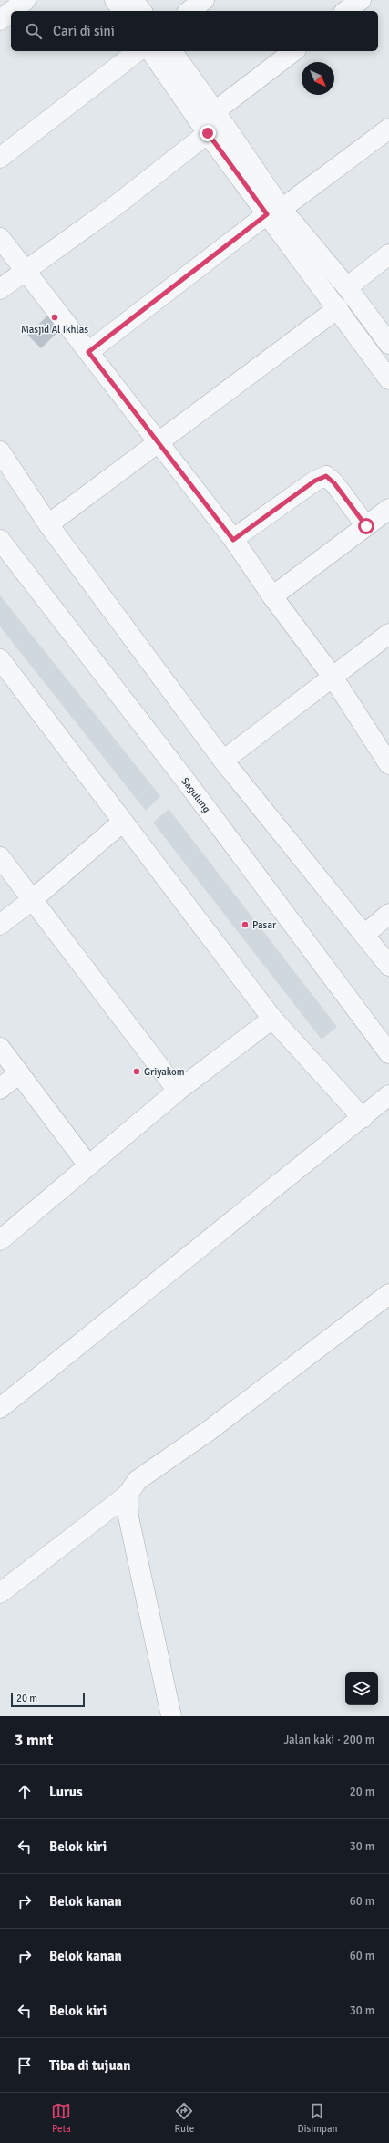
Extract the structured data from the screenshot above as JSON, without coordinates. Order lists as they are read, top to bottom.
{
  "streets": {
    "street": ["Sagulung"]
  },
  "places": ["Masjid Al Ikhlas", "Pasar", "Griyakom"],
  "scale_bar": "20 m",
  "north": "bottom right",
  "page": {
    "search": "Cari di sini",
    "scale": "20 m",
    "heading": ["3 mnt", "Jalan kaki · 200 m"],
    "list": [
      ["Lurus", "20 m"],
      ["Belok kiri", "30 m"],
      ["Belok kanan", "60 m"],
      ["Belok kanan", "60 m"],
      ["Belok kiri", "30 m"],
      "Tiba di tujuan"
    ],
    "nav": ["Peta", "Rute", "Disimpan"]
  }
}
